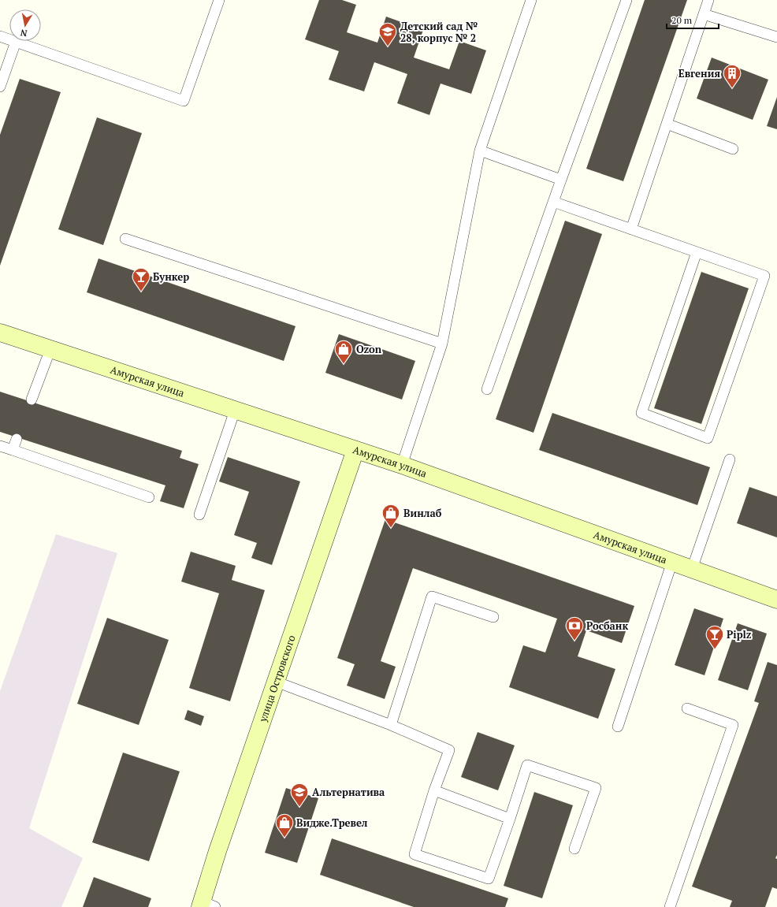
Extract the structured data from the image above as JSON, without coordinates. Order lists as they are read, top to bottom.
{
  "streets": {
    "street": ["Амурская улица", "улица Островского"]
  },
  "crossings": [
    ["Амурская улица", "улица Островского"]
  ],
  "places": {
    "school or university": ["Детский сад № 28, корпус № 2", "Альтернатива"],
    "building": ["Евгения"],
    "bar": ["Бункер", "Piplz"],
    "shop": ["Ozon", "Винлаб", "Видже.Тревел"],
    "bank": ["Росбанк"]
  },
  "scale_bar": "20 m",
  "north": "bottom"
}
